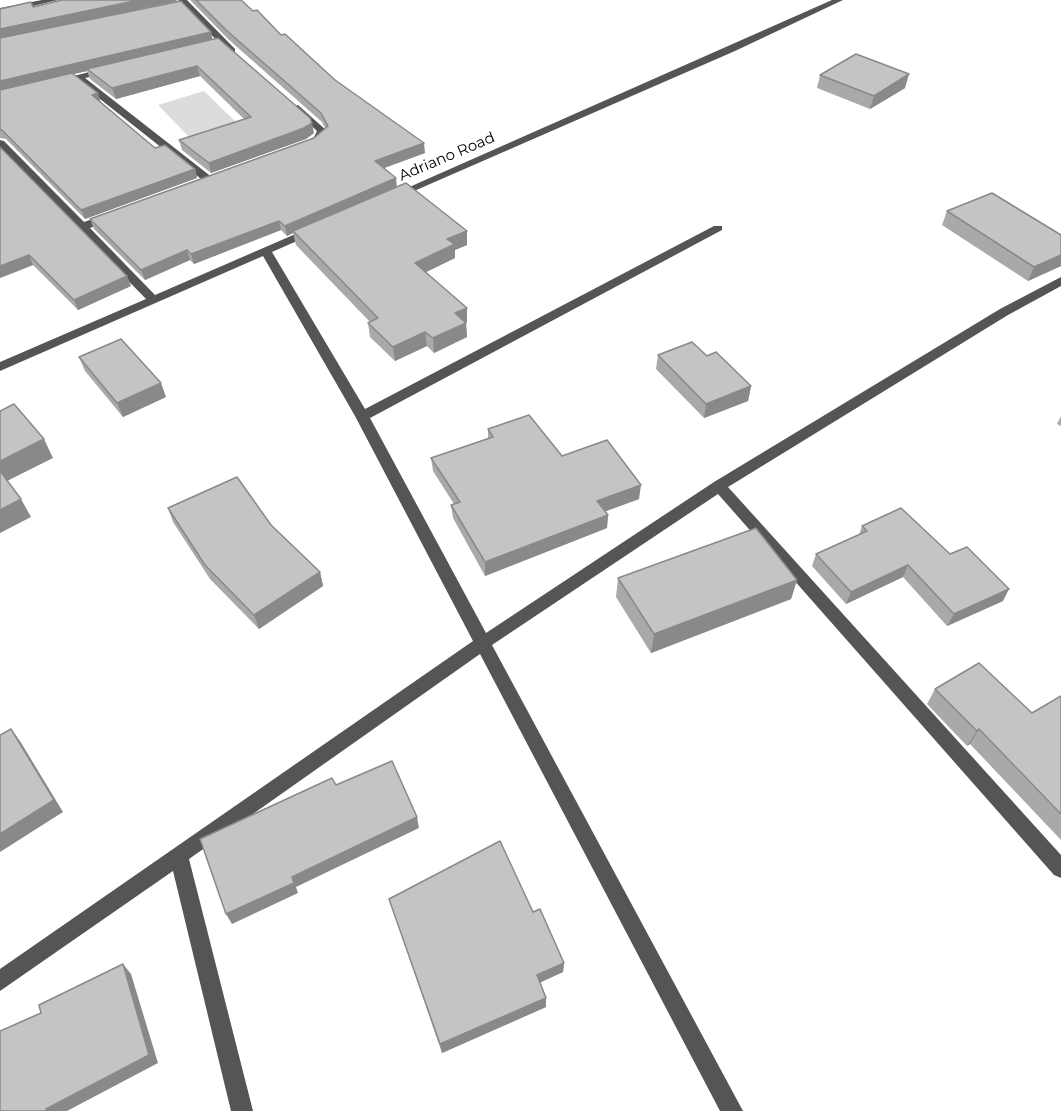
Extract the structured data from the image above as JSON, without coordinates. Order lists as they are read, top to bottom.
{
  "streets": {
    "street": ["Adriano Road"]
  }
}
